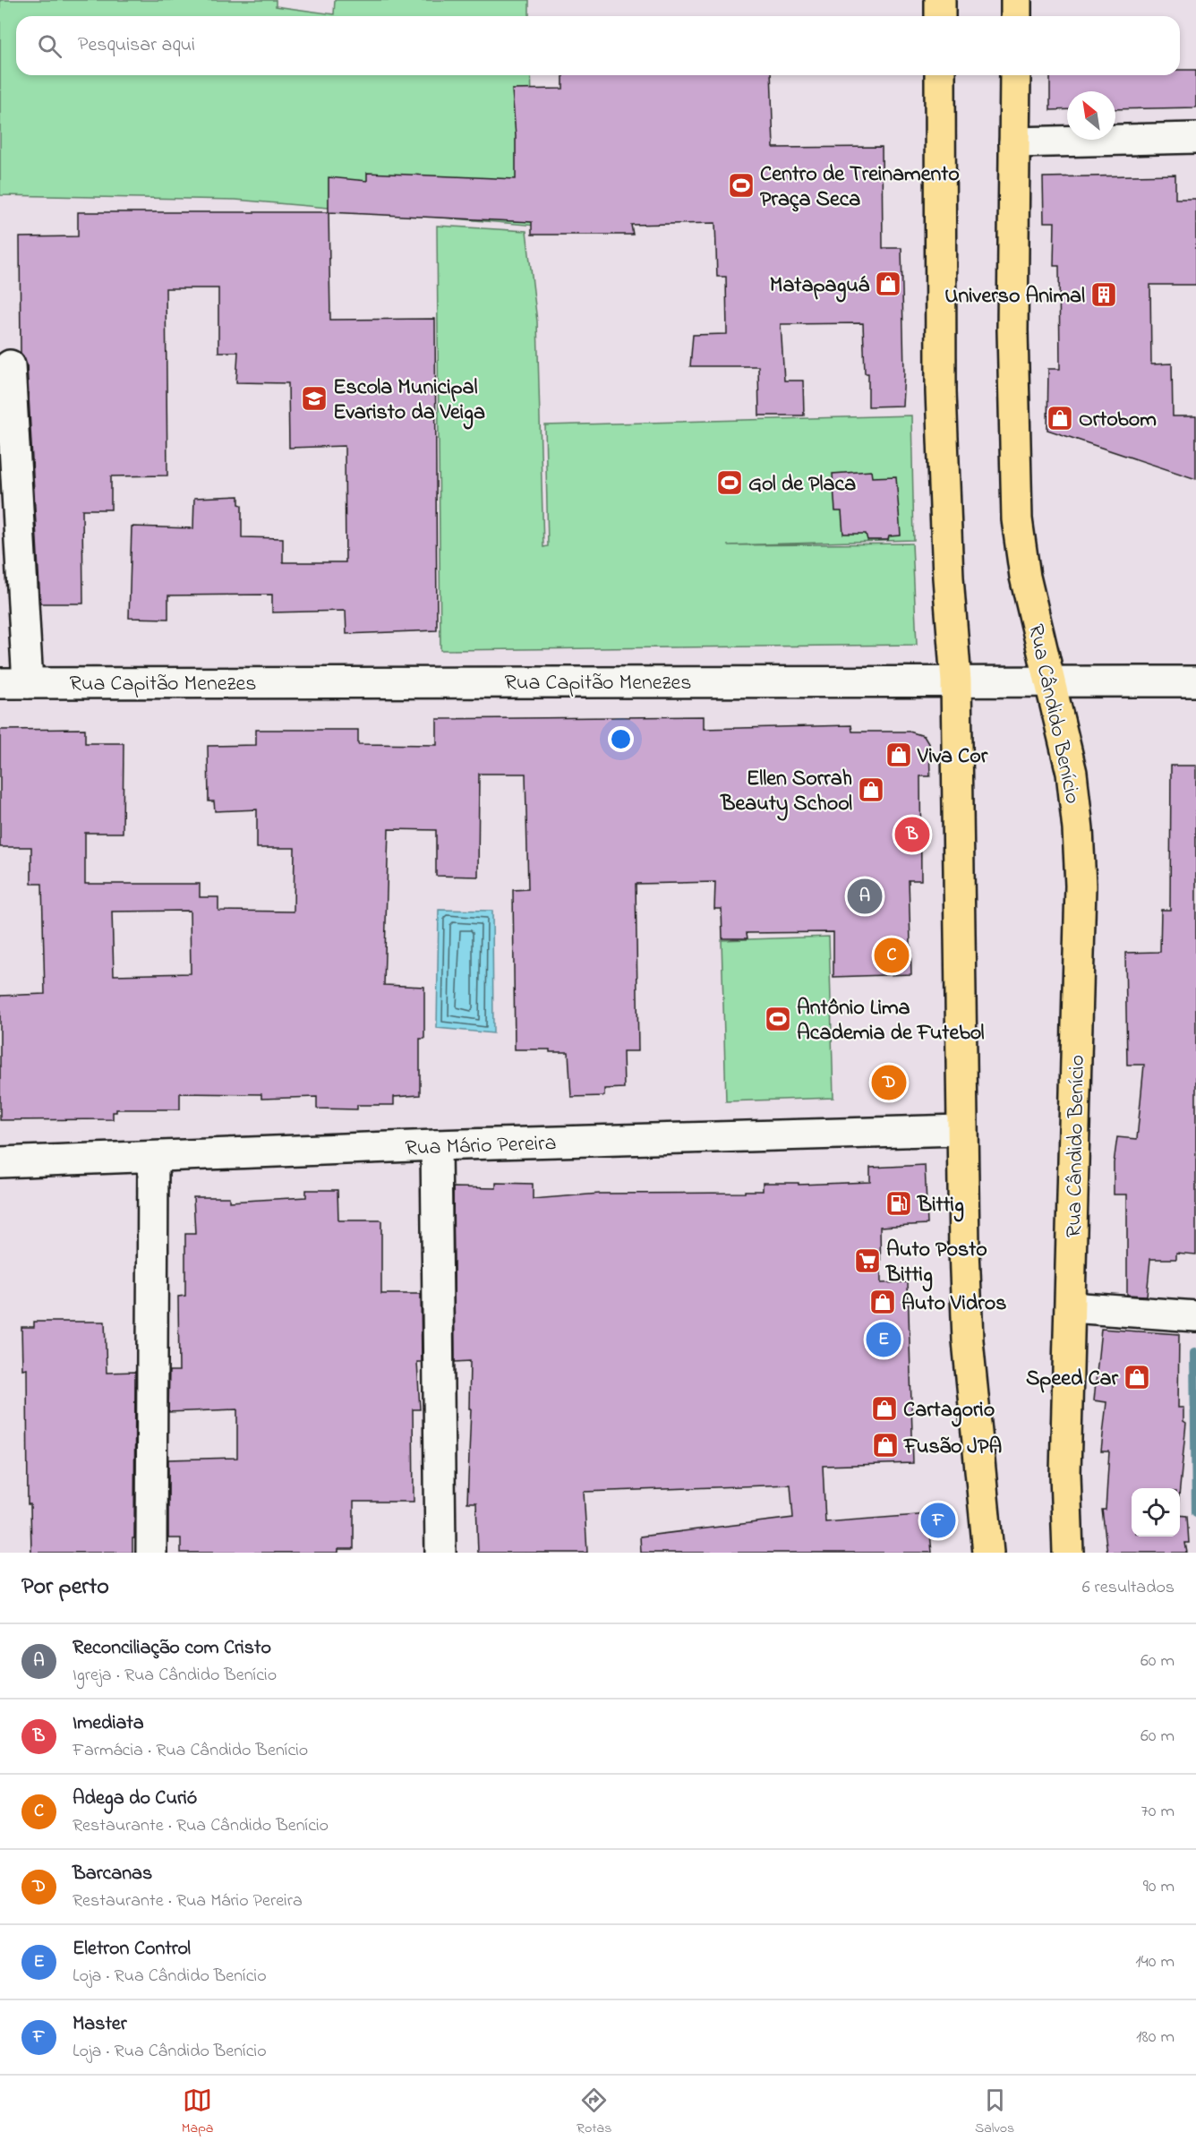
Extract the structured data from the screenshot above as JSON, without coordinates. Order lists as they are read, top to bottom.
{
  "streets": {
    "main road": ["Rua Cândido Benício"],
    "street": ["Rua Capitão Menezes", "Rua Mário Pereira"]
  },
  "crossings": [
    ["Rua Capitão Menezes", "Rua Cândido Benício"]
  ],
  "places": {
    "sports": ["Centro de Treinamento Praça Seca", "Gol de Placa", "Antônio Lima Academia de Futebol"],
    "shop": [
      "Matapaguá",
      "Ortobom",
      "Viva Cor",
      "Ellen Sorrah Beauty School",
      "Auto Vidros",
      "Speed Car",
      "Cartagorio",
      "Fusão JPA"
    ],
    "building": ["Universo Animal"],
    "school or university": ["Escola Municipal Evaristo da Veiga"],
    "fuel station": ["Bittig"],
    "supermarket": ["Auto Posto Bittig"]
  },
  "north": "top left",
  "page": {
    "search": "Pesquisar aqui",
    "pins": [
      "B",
      "A",
      "C",
      "D",
      "E",
      "F"
    ],
    "heading": ["Por perto", "6 resultados"],
    "list": [
      {
        "mark": "A",
        "name": "Reconciliação com Cristo",
        "note": "Igreja · Rua Cândido Benício",
        "value": "60 m"
      },
      {
        "mark": "B",
        "name": "Imediata",
        "note": "Farmácia · Rua Cândido Benício",
        "value": "60 m"
      },
      {
        "mark": "C",
        "name": "Adega do Curió",
        "note": "Restaurante · Rua Cândido Benício",
        "value": "70 m"
      },
      {
        "mark": "D",
        "name": "Barcanas",
        "note": "Restaurante · Rua Mário Pereira",
        "value": "90 m"
      },
      {
        "mark": "E",
        "name": "Eletron Control",
        "note": "Loja · Rua Cândido Benício",
        "value": "140 m"
      },
      {
        "mark": "F",
        "name": "Master",
        "note": "Loja · Rua Cândido Benício",
        "value": "180 m"
      }
    ],
    "nav": ["Mapa", "Rotas", "Salvos"]
  }
}
